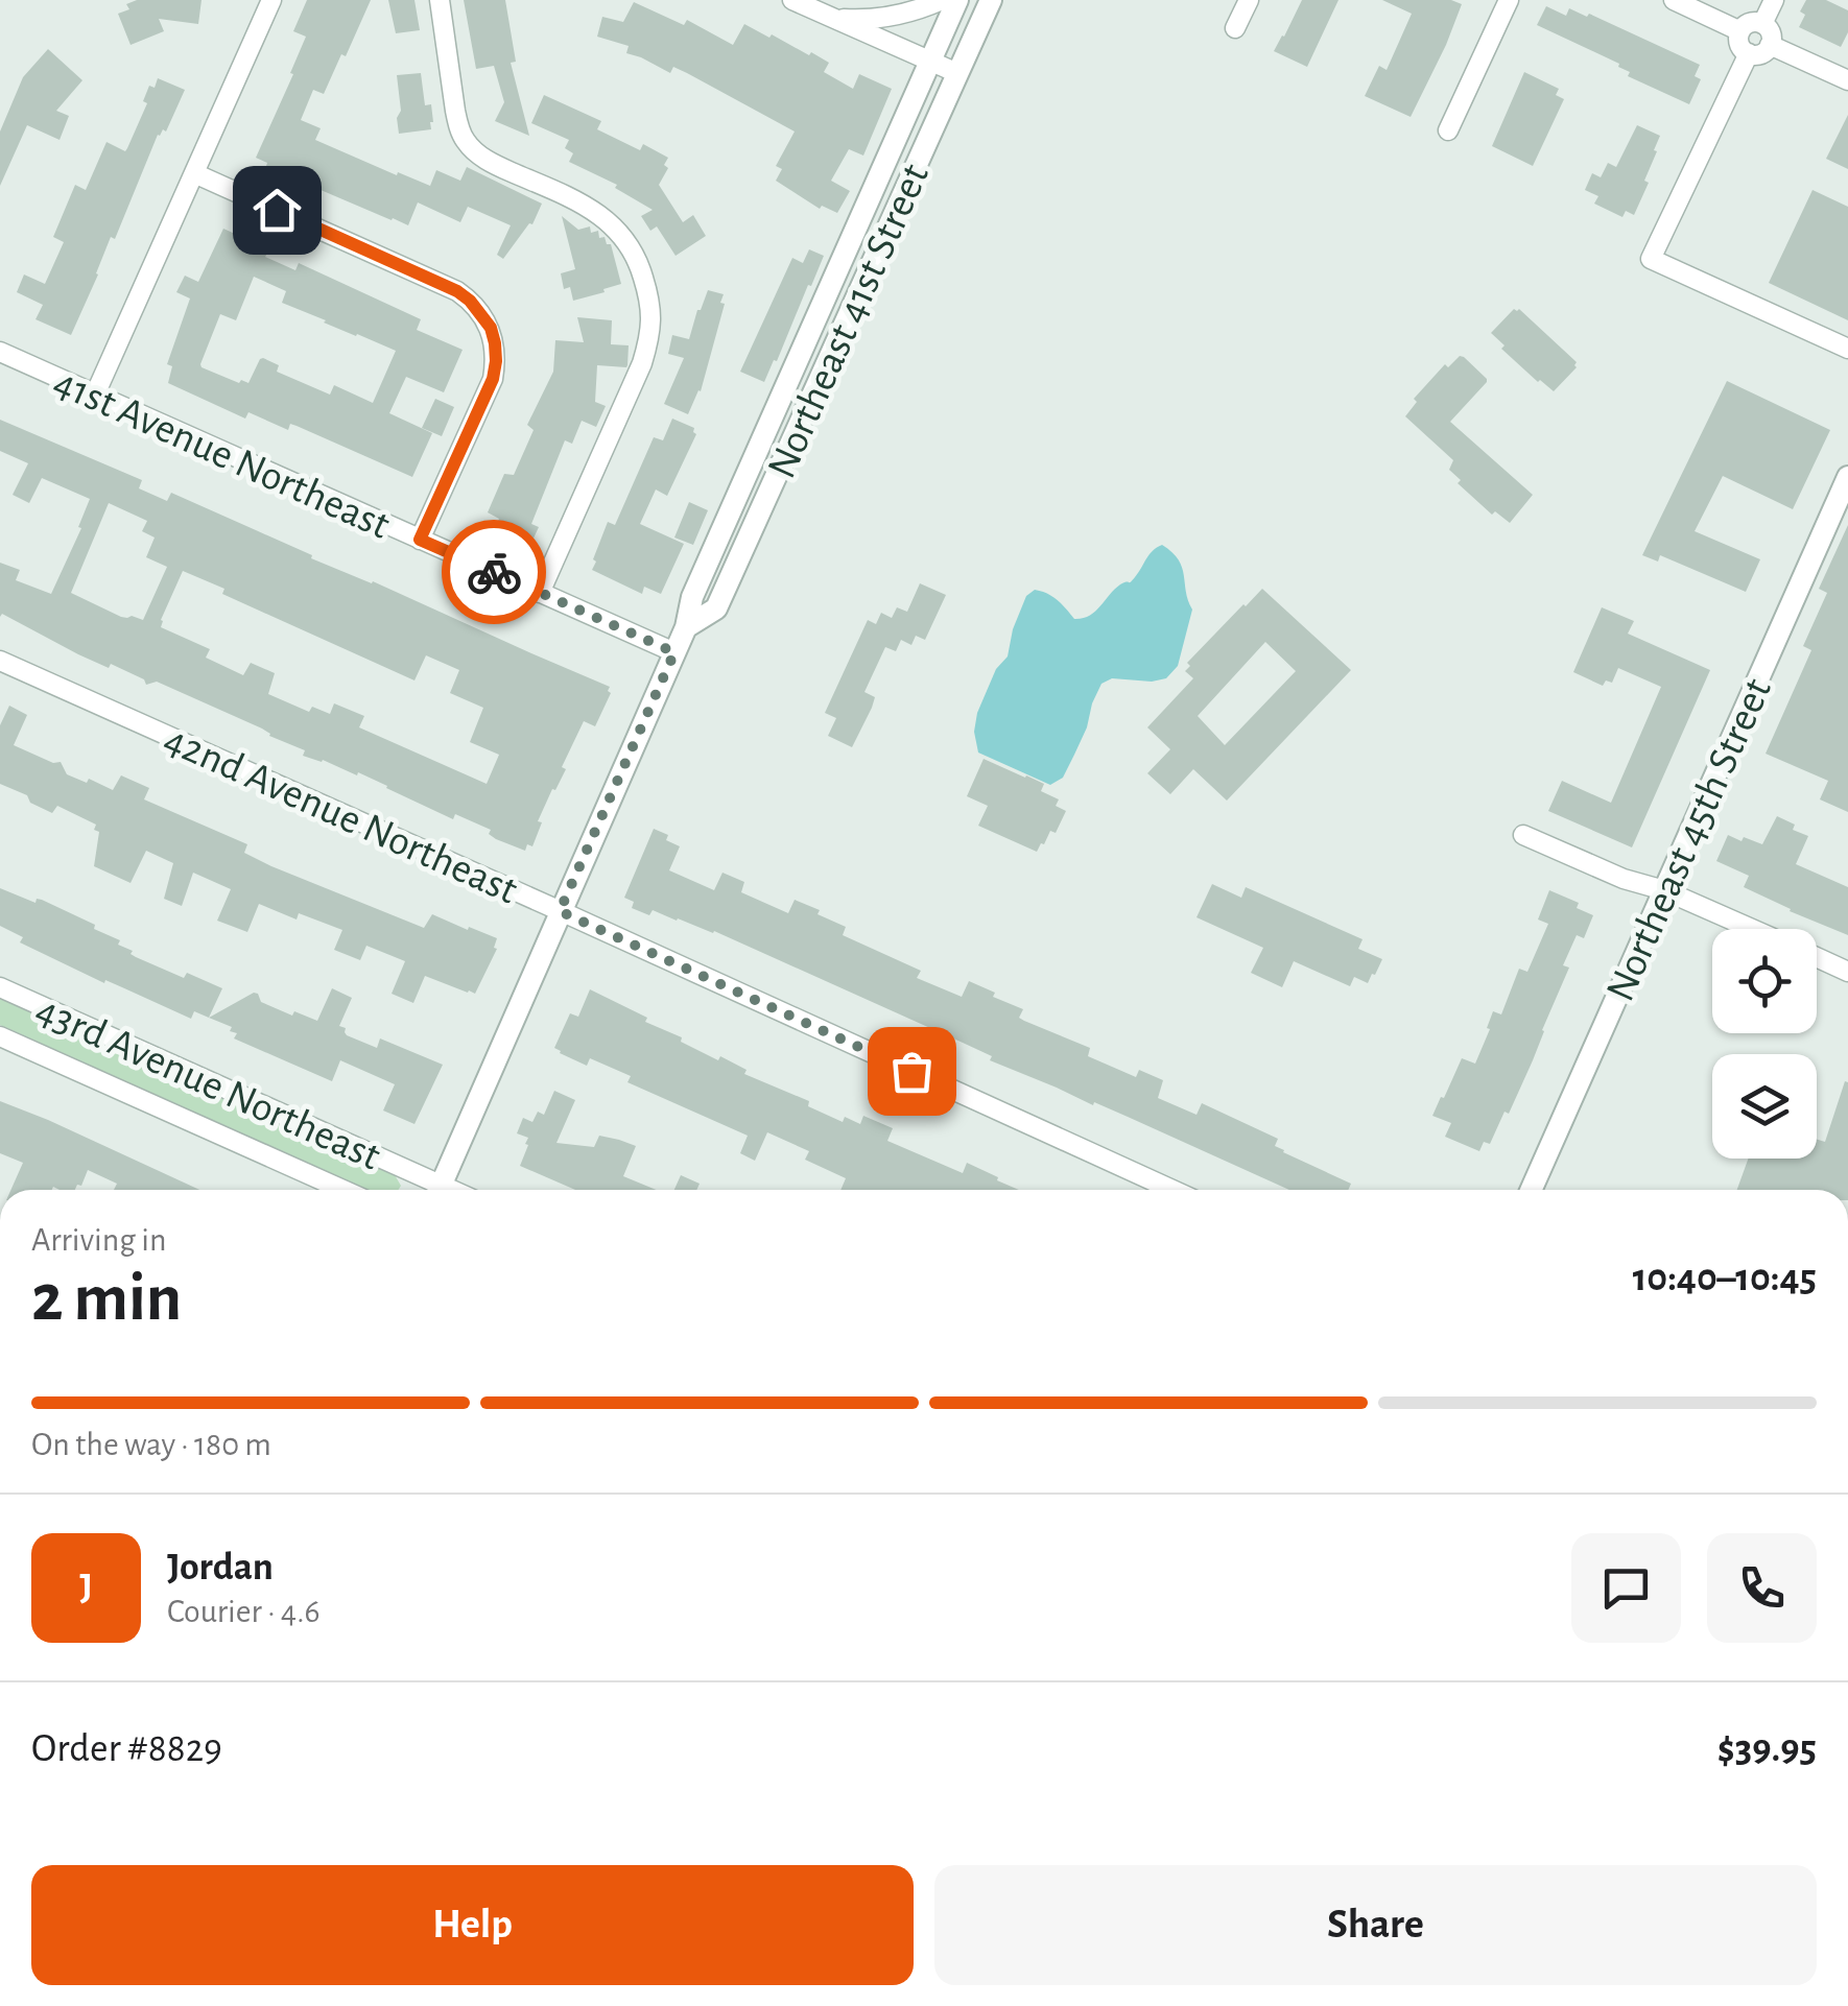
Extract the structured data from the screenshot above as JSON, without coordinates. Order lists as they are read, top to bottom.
{
  "streets": {
    "street": [
      "Northeast 41st Street",
      "41st Avenue Northeast",
      "42nd Avenue Northeast",
      "Northeast 45th Street",
      "43rd Avenue Northeast"
    ]
  },
  "crossings": [
    ["Northeast 41st Street", "41st Avenue Northeast"],
    ["Northeast 41st Street", "42nd Avenue Northeast"]
  ],
  "page": {
    "heading": ["2 min", "Arriving in", "10:40–10:45"],
    "panel": [
      "Jordan",
      "Courier · 4.6",
      "Order #8829",
      "$39.95"
    ],
    "bar": "On the way · 180 m",
    "round": "J",
    "buttons": ["Help", "Share"]
  }
}
